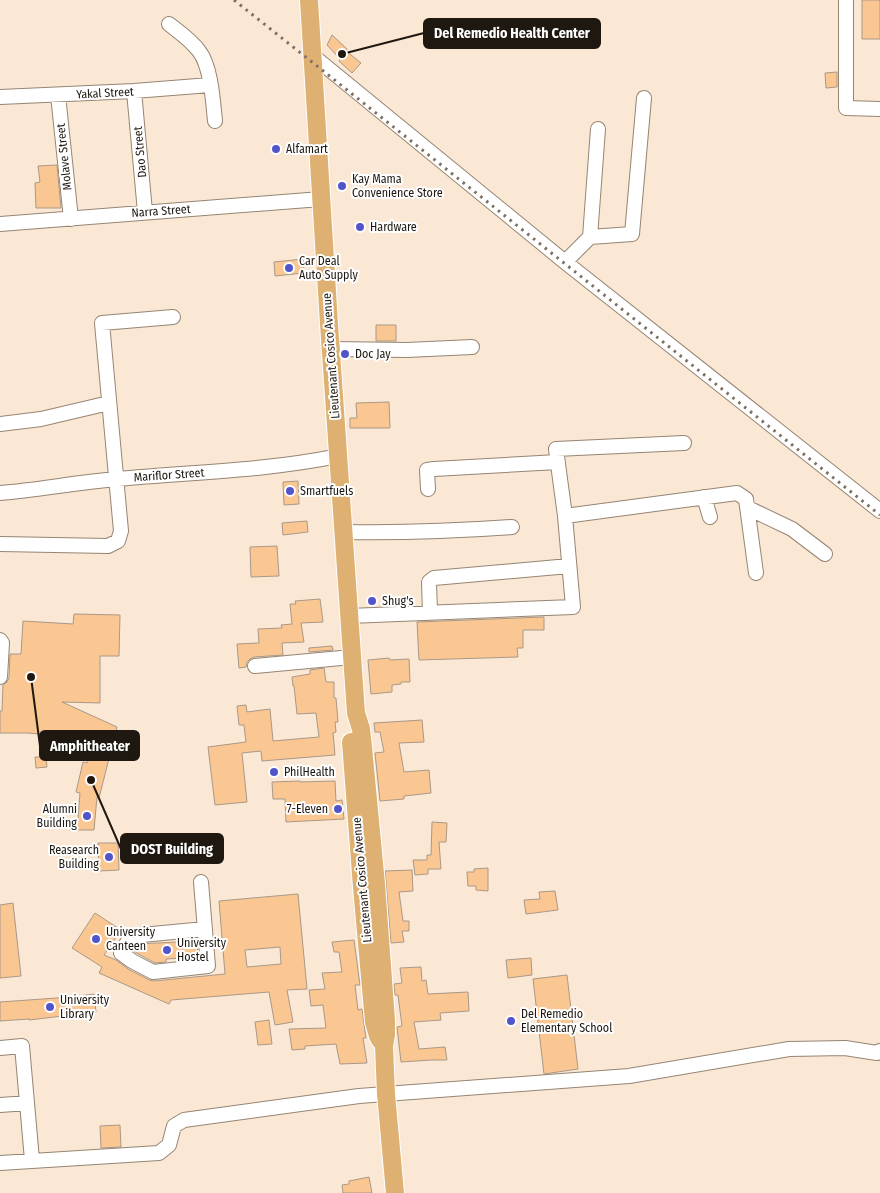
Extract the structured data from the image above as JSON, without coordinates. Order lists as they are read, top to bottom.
{
  "streets": {
    "main road": ["Lieutenant Cosico Avenue"],
    "street": [
      "Yakal Street",
      "Dao Street",
      "Molave Street",
      "Narra Street",
      "Mariflor Street"
    ]
  },
  "crossings": [
    ["Yakal Street", "Dao Street"],
    ["Yakal Street", "Molave Street"],
    ["Dao Street", "Narra Street"],
    ["Molave Street", "Narra Street"],
    ["Narra Street", "Lieutenant Cosico Avenue"],
    ["Lieutenant Cosico Avenue", "Mariflor Street"]
  ],
  "places": [
    "Del Remedio Health Center",
    "Alfamart",
    "Kay Mama Convenience Store",
    "Hardware",
    "Car Deal Auto Supply",
    "Doc Jay",
    "Smartfuels",
    "Shug's",
    "Amphitheater",
    "PhilHealth",
    "DOST Building",
    "7-Eleven",
    "Alumni Building",
    "Reasearch Building",
    "University Canteen",
    "University Hostel",
    "University Library",
    "Del Remedio Elementary School"
  ]
}
